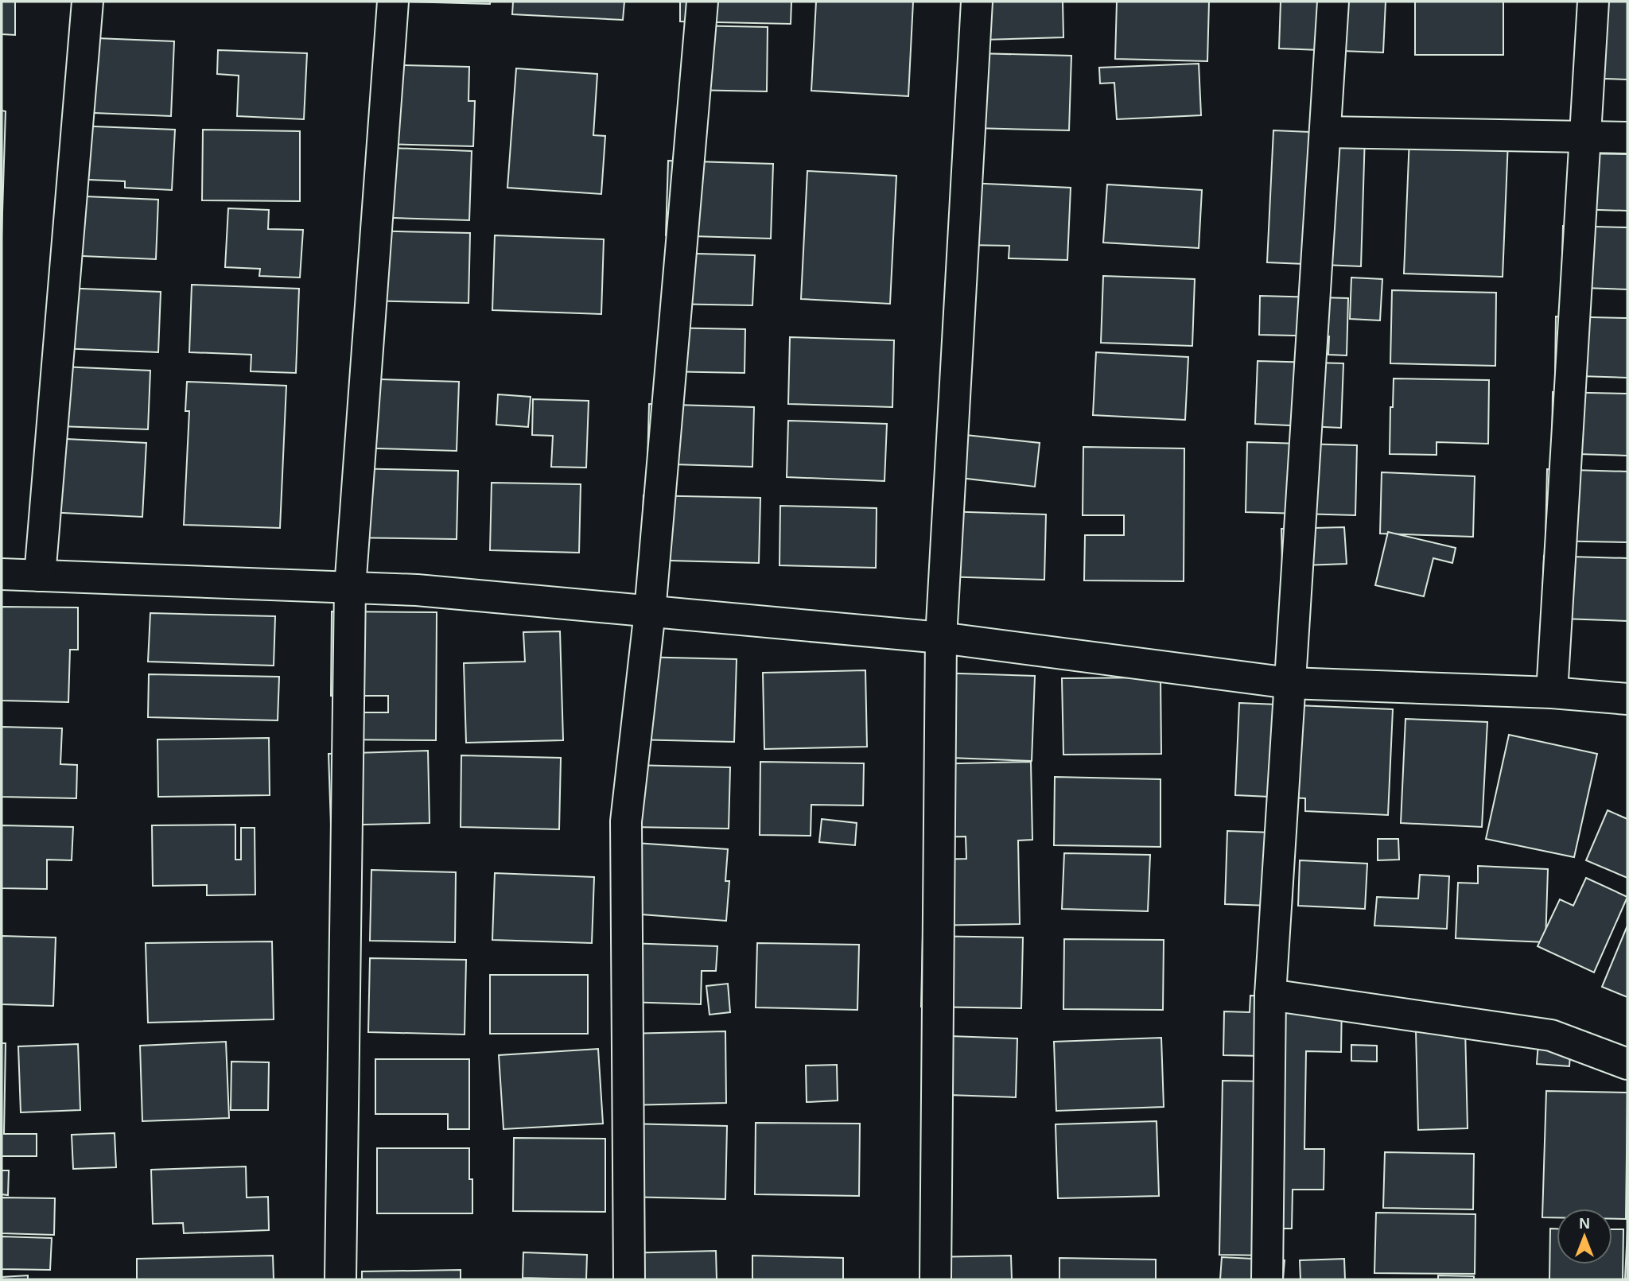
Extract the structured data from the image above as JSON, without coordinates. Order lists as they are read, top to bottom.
{
  "north": "top"
}
